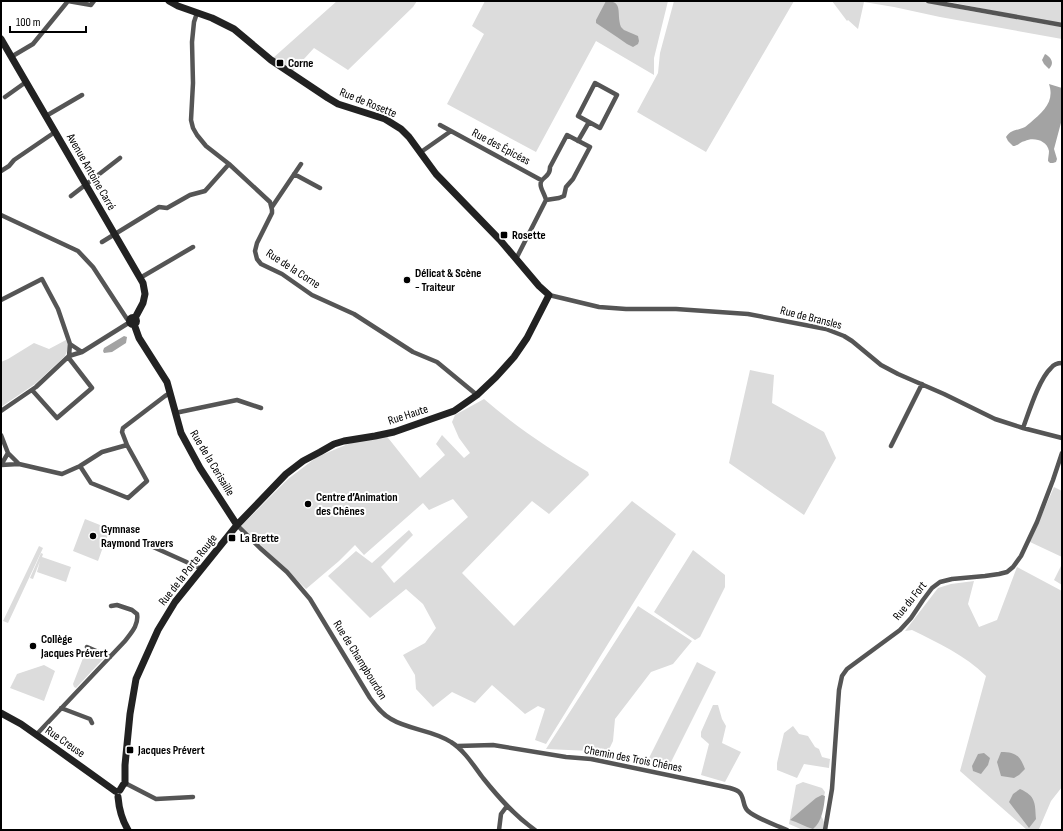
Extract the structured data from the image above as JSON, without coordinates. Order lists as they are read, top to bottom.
{
  "streets": {
    "street": [
      "Rue de Rosette",
      "Rue des Épicéas",
      "Avenue Antoine Carré",
      "Rue de la Corne",
      "Rue de Bransles",
      "Rue Haute",
      "Rue de la Cerisaille",
      "Rue de la Porte Rouge",
      "Rue du Fort",
      "Rue de Champbourdon",
      "Rue Creuse",
      "Chemin des Trois Chênes"
    ]
  },
  "crossings": [
    ["Rue de Rosette", "Rue de Bransles"],
    ["Rue de Rosette", "Rue Haute"],
    ["Avenue Antoine Carré", "Rue de la Cerisaille"],
    ["Rue de la Corne", "Rue Haute"],
    ["Rue de Bransles", "Rue Haute"],
    ["Rue Haute", "Rue de la Cerisaille"],
    ["Rue Haute", "Rue de la Porte Rouge"],
    ["Rue Haute", "Rue de Champbourdon"],
    ["Rue de la Cerisaille", "Rue de la Porte Rouge"],
    ["Rue de la Cerisaille", "Rue de Champbourdon"],
    ["Rue de la Porte Rouge", "Rue de Champbourdon"],
    ["Rue de Champbourdon", "Chemin des Trois Chênes"]
  ],
  "places": {
    "transit": [
      "Corne",
      "Rosette",
      "La Brette",
      "Jacques Prévert"
    ],
    "other": [
      "Délicat & Scène - Traiteur",
      "Centre d’Animation des Chênes",
      "Gymnase Raymond Travers",
      "Collège Jacques Prévert"
    ]
  },
  "scale_bar": "100 m"
}
